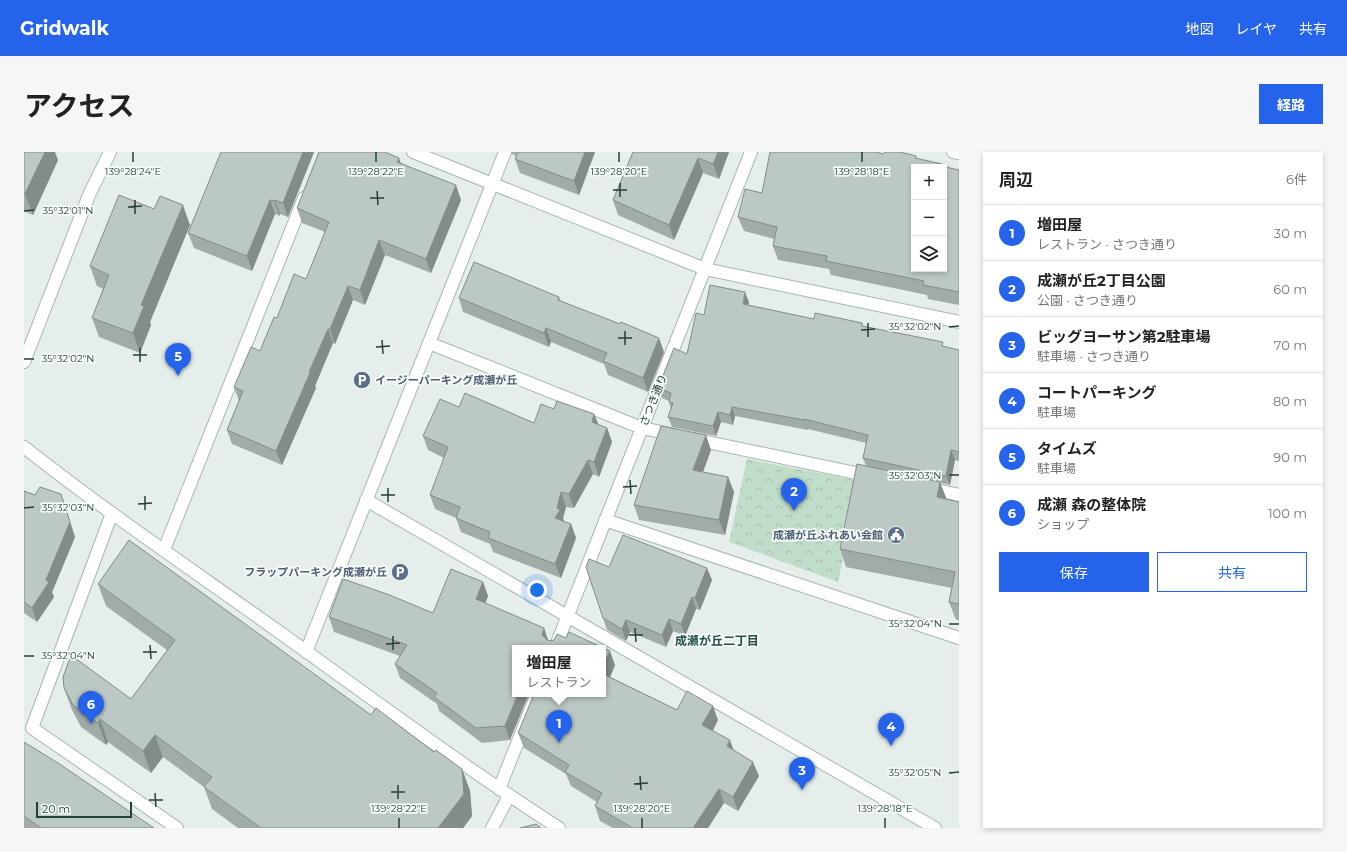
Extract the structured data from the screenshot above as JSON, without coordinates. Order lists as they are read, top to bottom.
{
  "streets": {
    "street": ["さつき通り"]
  },
  "districts": ["成瀬が丘二丁目"],
  "places": {
    "parking": ["イージーパーキング成瀬が丘", "フラップパーキング成瀬が丘"],
    "public building": ["成瀬が丘ふれあい会館"]
  },
  "scale_bar": "20 m",
  "page": {
    "header": "Gridwalk",
    "nav": ["地図", "レイヤ", "共有"],
    "title": "アクセス",
    "buttons": [
      "経路",
      ["保存", "共有"]
    ],
    "heading": ["周辺", "6件"],
    "map_buttons": ["+", "−"],
    "list": [
      {
        "mark": "1",
        "name": "増田屋",
        "note": "レストラン · さつき通り",
        "value": "30 m"
      },
      {
        "mark": "2",
        "name": "成瀬が丘2丁目公園",
        "note": "公園 · さつき通り",
        "value": "60 m"
      },
      {
        "mark": "3",
        "name": "ビッグヨーサン第2駐車場",
        "note": "駐車場 · さつき通り",
        "value": "70 m"
      },
      {
        "mark": "4",
        "name": "コートパーキング",
        "note": "駐車場",
        "value": "80 m"
      },
      {
        "mark": "5",
        "name": "タイムズ",
        "note": "駐車場",
        "value": "90 m"
      },
      {
        "mark": "6",
        "name": "成瀬 森の整体院",
        "note": "ショップ",
        "value": "100 m"
      }
    ],
    "pins": [
      "5",
      "2",
      "6",
      "1",
      "4",
      "3"
    ],
    "popup": ["増田屋", "レストラン"],
    "scale": "20 m"
  },
  "coordinates": [
    "139°28'24\"E",
    "139°28'22\"E",
    "139°28'20\"E",
    "139°28'18\"E",
    "35°32'01\"N",
    "35°32'02\"N",
    "35°32'03\"N",
    "35°32'04\"N",
    "35°32'05\"N"
  ]
}
